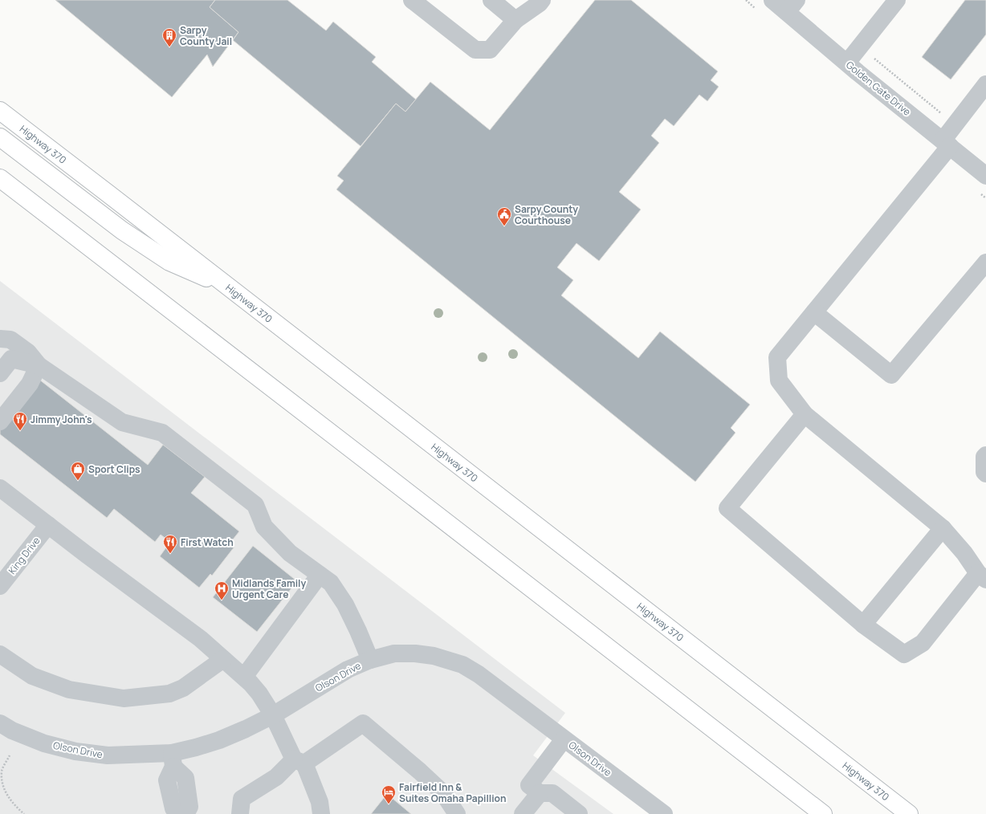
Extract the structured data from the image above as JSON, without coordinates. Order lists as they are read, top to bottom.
{
  "streets": {
    "highway": ["Highway 370"],
    "street": ["Golden Gate Drive", "King Drive", "Olson Drive"]
  },
  "places": {
    "building": ["Sarpy County Jail"],
    "public building": ["Sarpy County Courthouse"],
    "restaurant": ["Jimmy John's", "First Watch"],
    "shop": ["Sport Clips"],
    "hospital": ["Midlands Family Urgent Care"],
    "hotel": ["Fairfield Inn & Suites Omaha Papillion"]
  }
}
